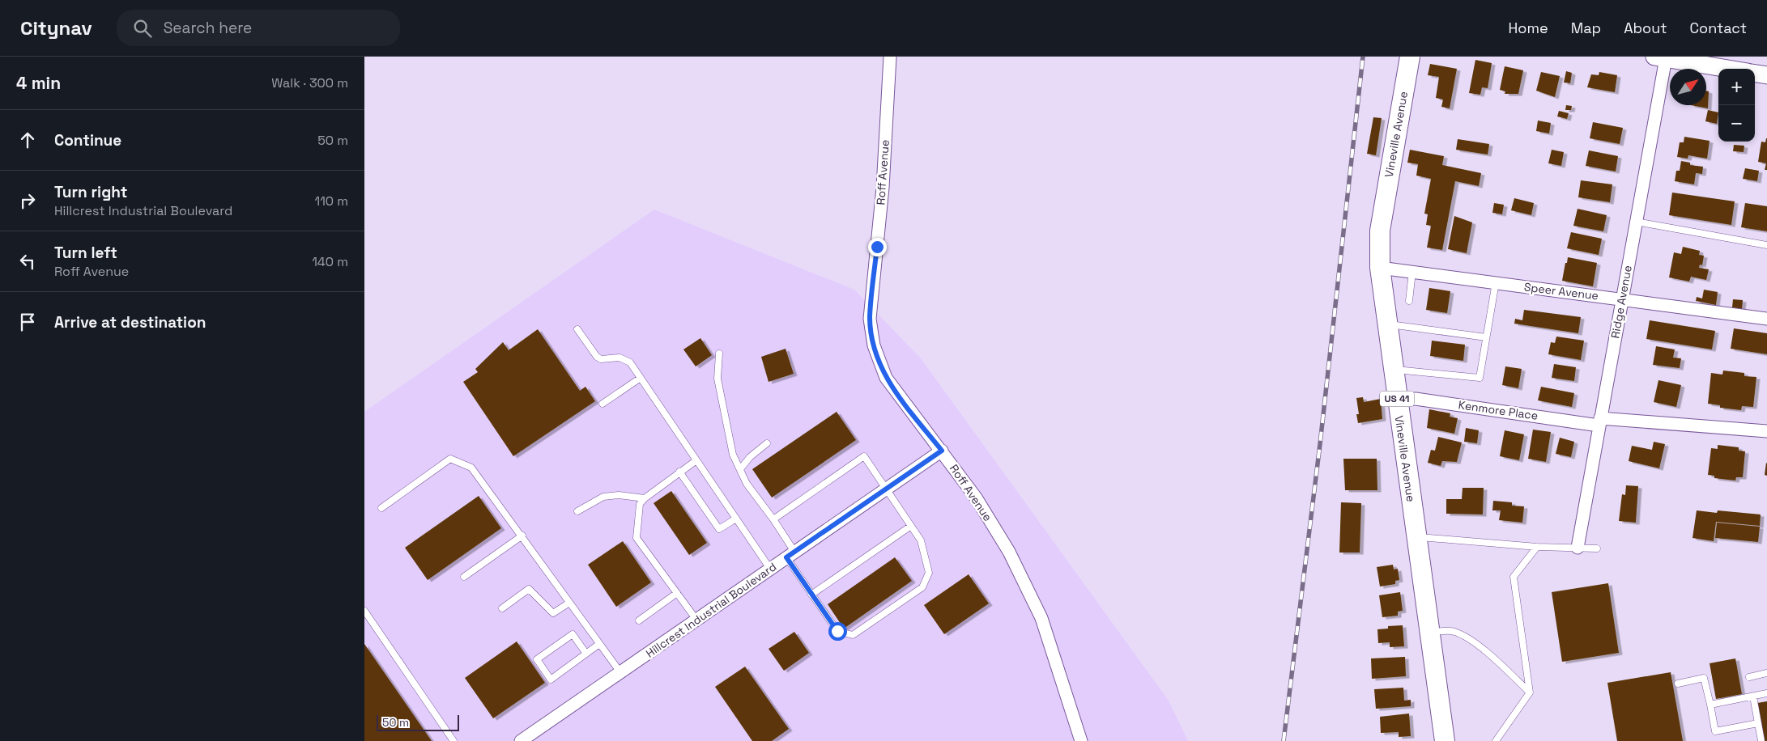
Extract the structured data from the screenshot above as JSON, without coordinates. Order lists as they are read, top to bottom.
{
  "streets": {
    "main road": ["Vineville Avenue", "US 41"],
    "street": [
      "Roff Avenue",
      "Speer Avenue",
      "Ridge Avenue",
      "Kenmore Place",
      "Hillcrest Industrial Boulevard"
    ]
  },
  "crossings": [
    ["Vineville Avenue", "Speer Avenue"],
    ["Vineville Avenue", "Kenmore Place"],
    ["Roff Avenue", "Hillcrest Industrial Boulevard"],
    ["Speer Avenue", "Ridge Avenue"],
    ["Ridge Avenue", "Kenmore Place"]
  ],
  "scale_bar": "50 m",
  "north": "top right",
  "page": {
    "header": "Citynav",
    "search": "Search here",
    "nav": [
      "Home",
      "Map",
      "About",
      "Contact"
    ],
    "heading": ["4 min", "Walk · 300 m"],
    "map_buttons": ["+", "−"],
    "list": [
      ["Continue", "50 m"],
      ["Turn right", "Hillcrest Industrial Boulevard", "110 m"],
      ["Turn left", "Roff Avenue", "140 m"],
      "Arrive at destination"
    ],
    "scale": "50 m"
  }
}
